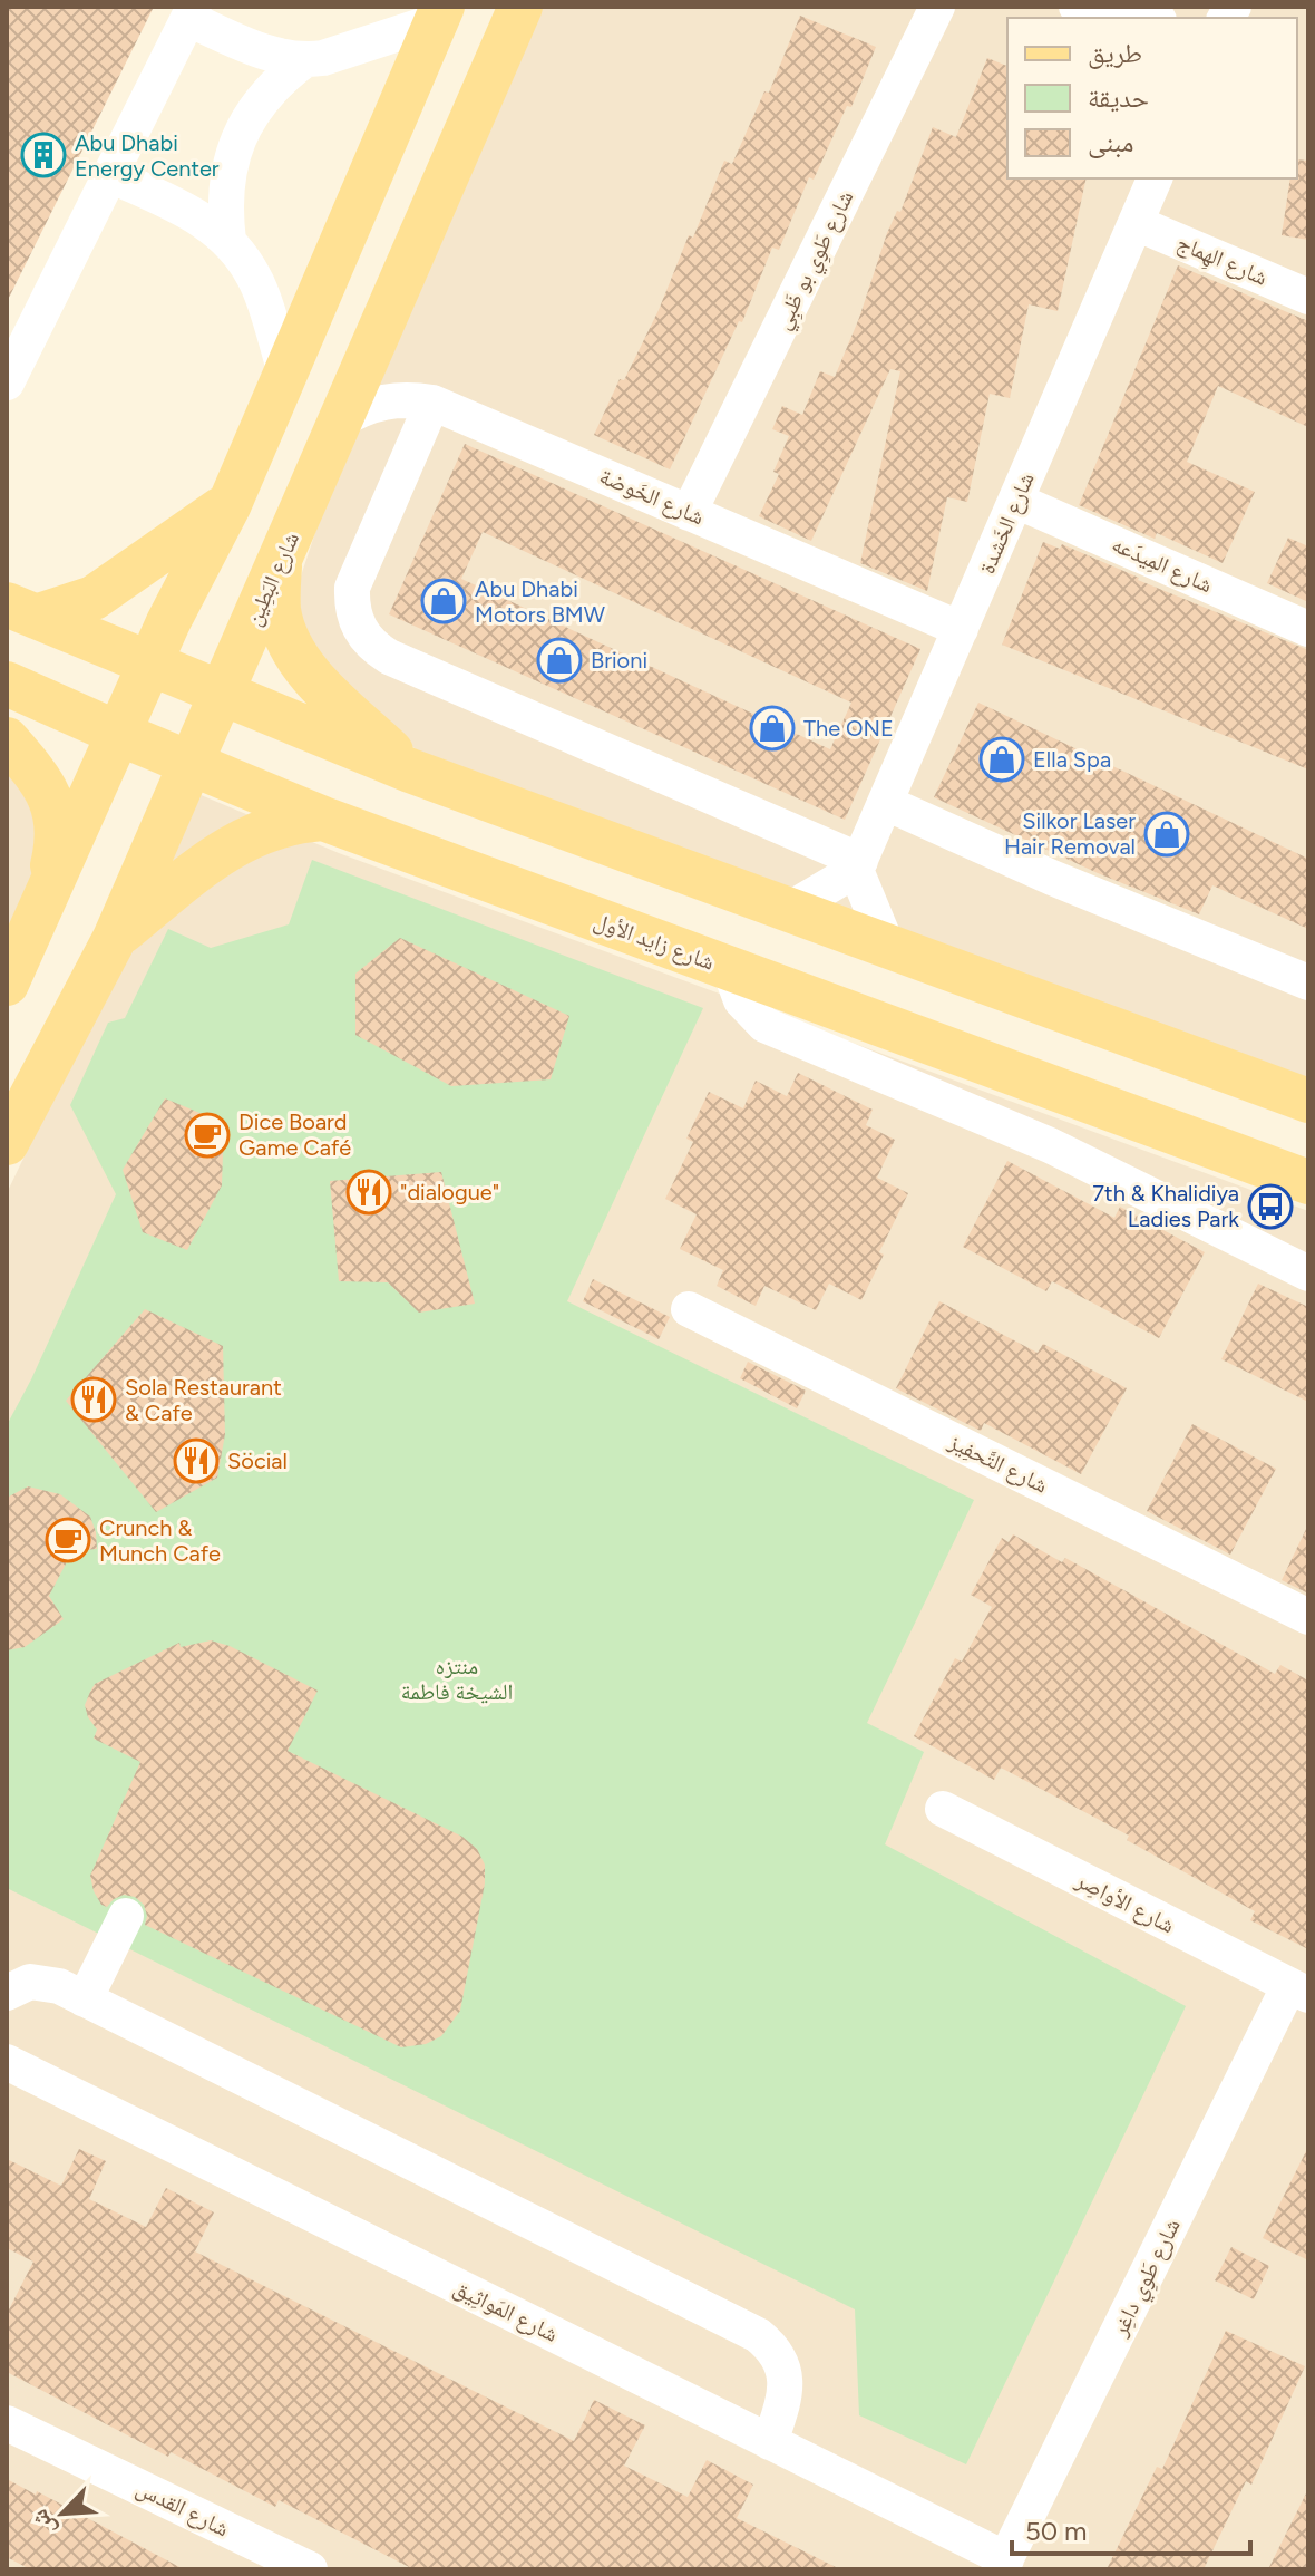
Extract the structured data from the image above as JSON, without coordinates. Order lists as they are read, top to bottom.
{
  "streets": {
    "main road": ["شارع البَطِين", "شارع زايد الأول"],
    "street": [
      "شارع طَوِي بو ظَبِي",
      "شارع الهِماج",
      "شارع الخَوضة",
      "شارع الخَشدة",
      "شارع المِيدَعه",
      "شارع التَّحفِيز",
      "شارع الأواصِر",
      "شارع طَوِي داغِر",
      "شارع المَواثِيق",
      "شارع القدس"
    ]
  },
  "crossings": [
    ["شارع طَوِي بو ظَبِي", "شارع الخَوضة"],
    ["شارع الهِماج", "شارع الخَشدة"],
    ["شارع الخَوضة", "شارع الخَشدة"],
    ["شارع الخَوضة", "شارع البَطِين"],
    ["شارع الخَشدة", "شارع المِيدَعه"],
    ["شارع البَطِين", "شارع زايد الأول"],
    ["شارع الأواصِر", "شارع طَوِي داغِر"],
    ["شارع طَوِي داغِر", "شارع المَواثِيق"]
  ],
  "parks": ["منتزه الشيخة فاطمة"],
  "places": {
    "building": ["Abu Dhabi Energy Center"],
    "shop": [
      "Abu Dhabi Motors BMW",
      "Brioni",
      "The ONE",
      "Ella Spa",
      "Silkor Laser Hair Removal"
    ],
    "cafe": ["Dice Board Game Café", "Crunch & Munch Cafe"],
    "restaurant": ["\"dialogue\"", "Sola Restaurant & Cafe", "Söcial"],
    "bus stop": ["7th & Khalidiya Ladies Park"]
  },
  "legend": ["طريق", "حديقة", "مبنى"],
  "scale_bar": "50 m",
  "north": "bottom left"
}
